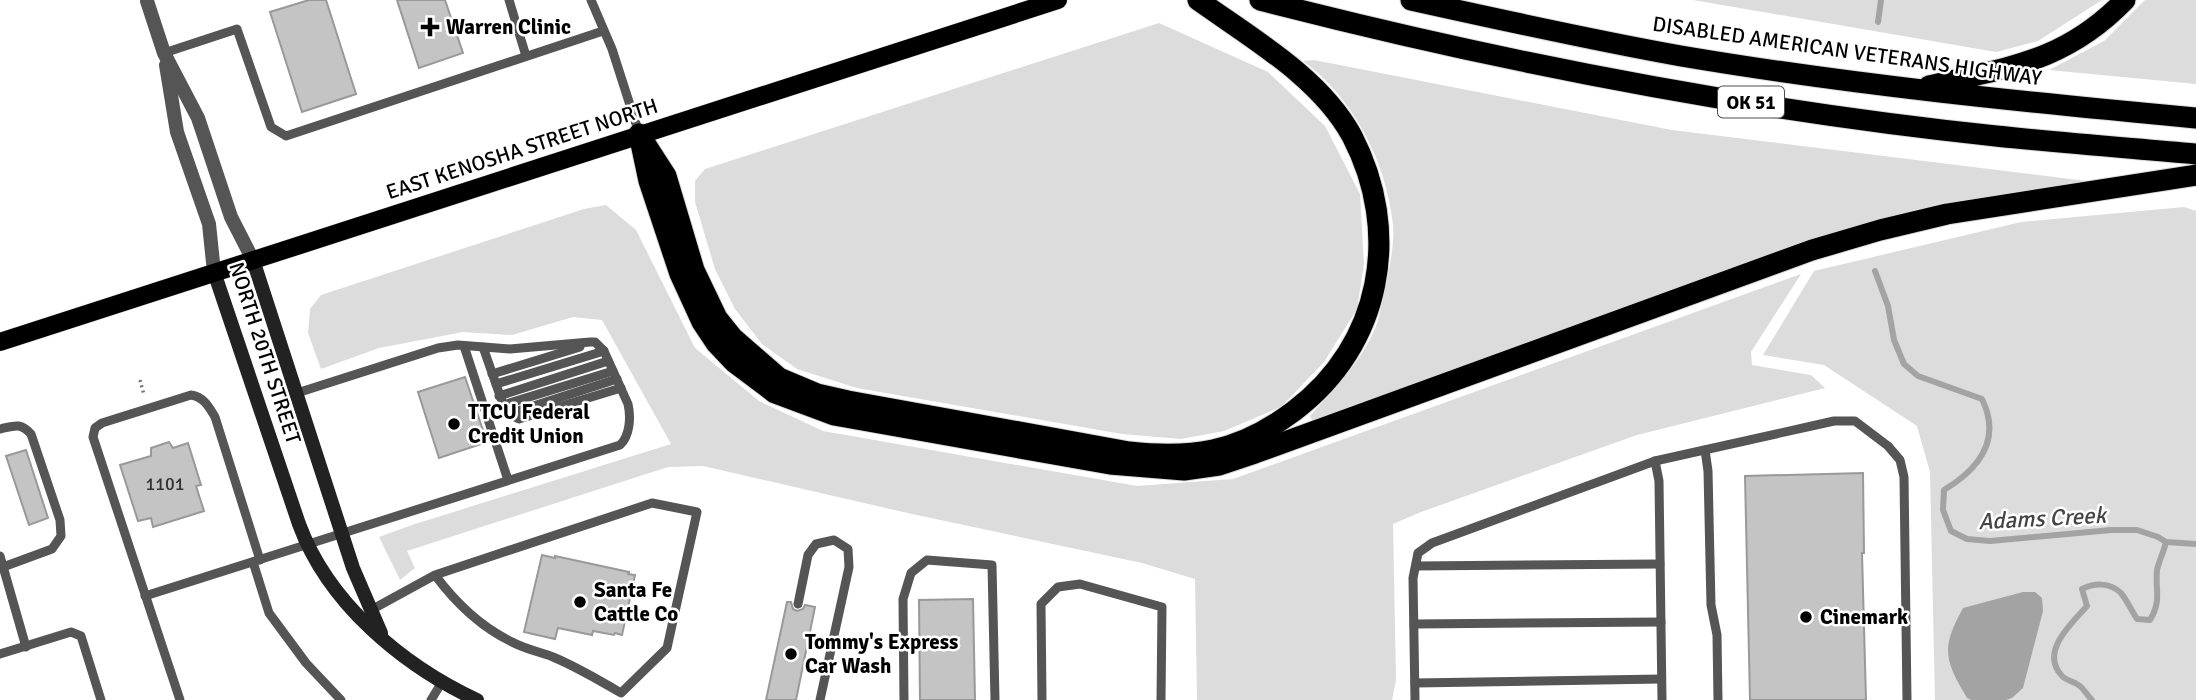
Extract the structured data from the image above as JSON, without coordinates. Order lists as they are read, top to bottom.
{
  "streets": {
    "highway": ["DISABLED AMERICAN VETERANS HIGHWAY", "OK 51"],
    "main road": ["EAST KENOSHA STREET NORTH"],
    "street": ["NORTH 20TH STREET"]
  },
  "crossings": [
    ["EAST KENOSHA STREET NORTH", "NORTH 20TH STREET"]
  ],
  "water": ["Adams Creek"],
  "places": {
    "health": ["Warren Clinic"],
    "other": [
      "TTCU Federal Credit Union",
      "Santa Fe Cattle Co",
      "Cinemark",
      "Tommy's Express Car Wash"
    ]
  },
  "house_numbers": ["1101"]
}
